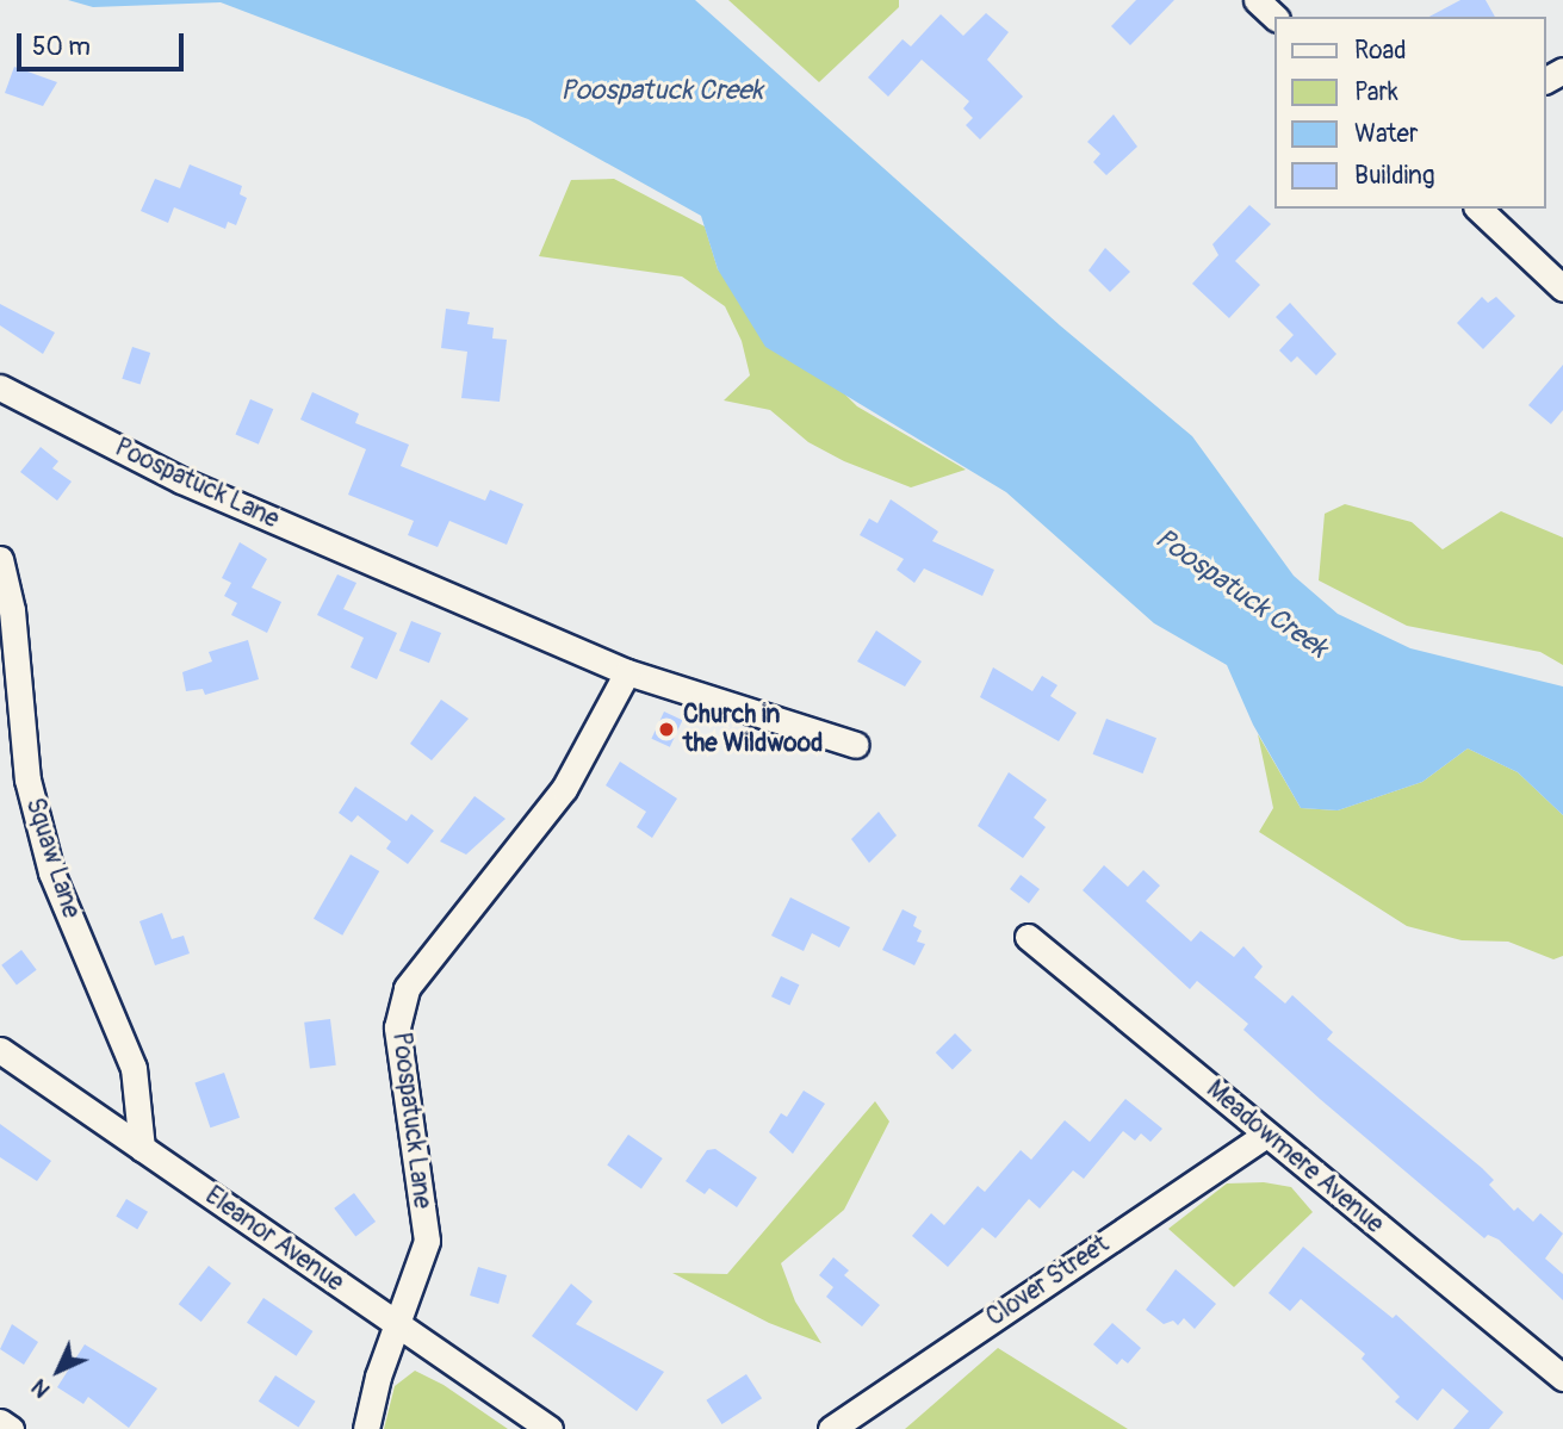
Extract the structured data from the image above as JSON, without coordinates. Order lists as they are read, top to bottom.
{
  "streets": {
    "street": [
      "Poospatuck Lane",
      "Squaw Lane",
      "Meadowmere Avenue",
      "Eleanor Avenue",
      "Clover Street"
    ]
  },
  "crossings": [
    ["Poospatuck Lane", "Eleanor Avenue"],
    ["Squaw Lane", "Eleanor Avenue"],
    ["Meadowmere Avenue", "Clover Street"]
  ],
  "water": ["Poospatuck Creek"],
  "places": ["Church in the Wildwood"],
  "legend": [
    "Road",
    "Park",
    "Water",
    "Building"
  ],
  "scale_bar": "50 m",
  "north": "bottom left"
}
